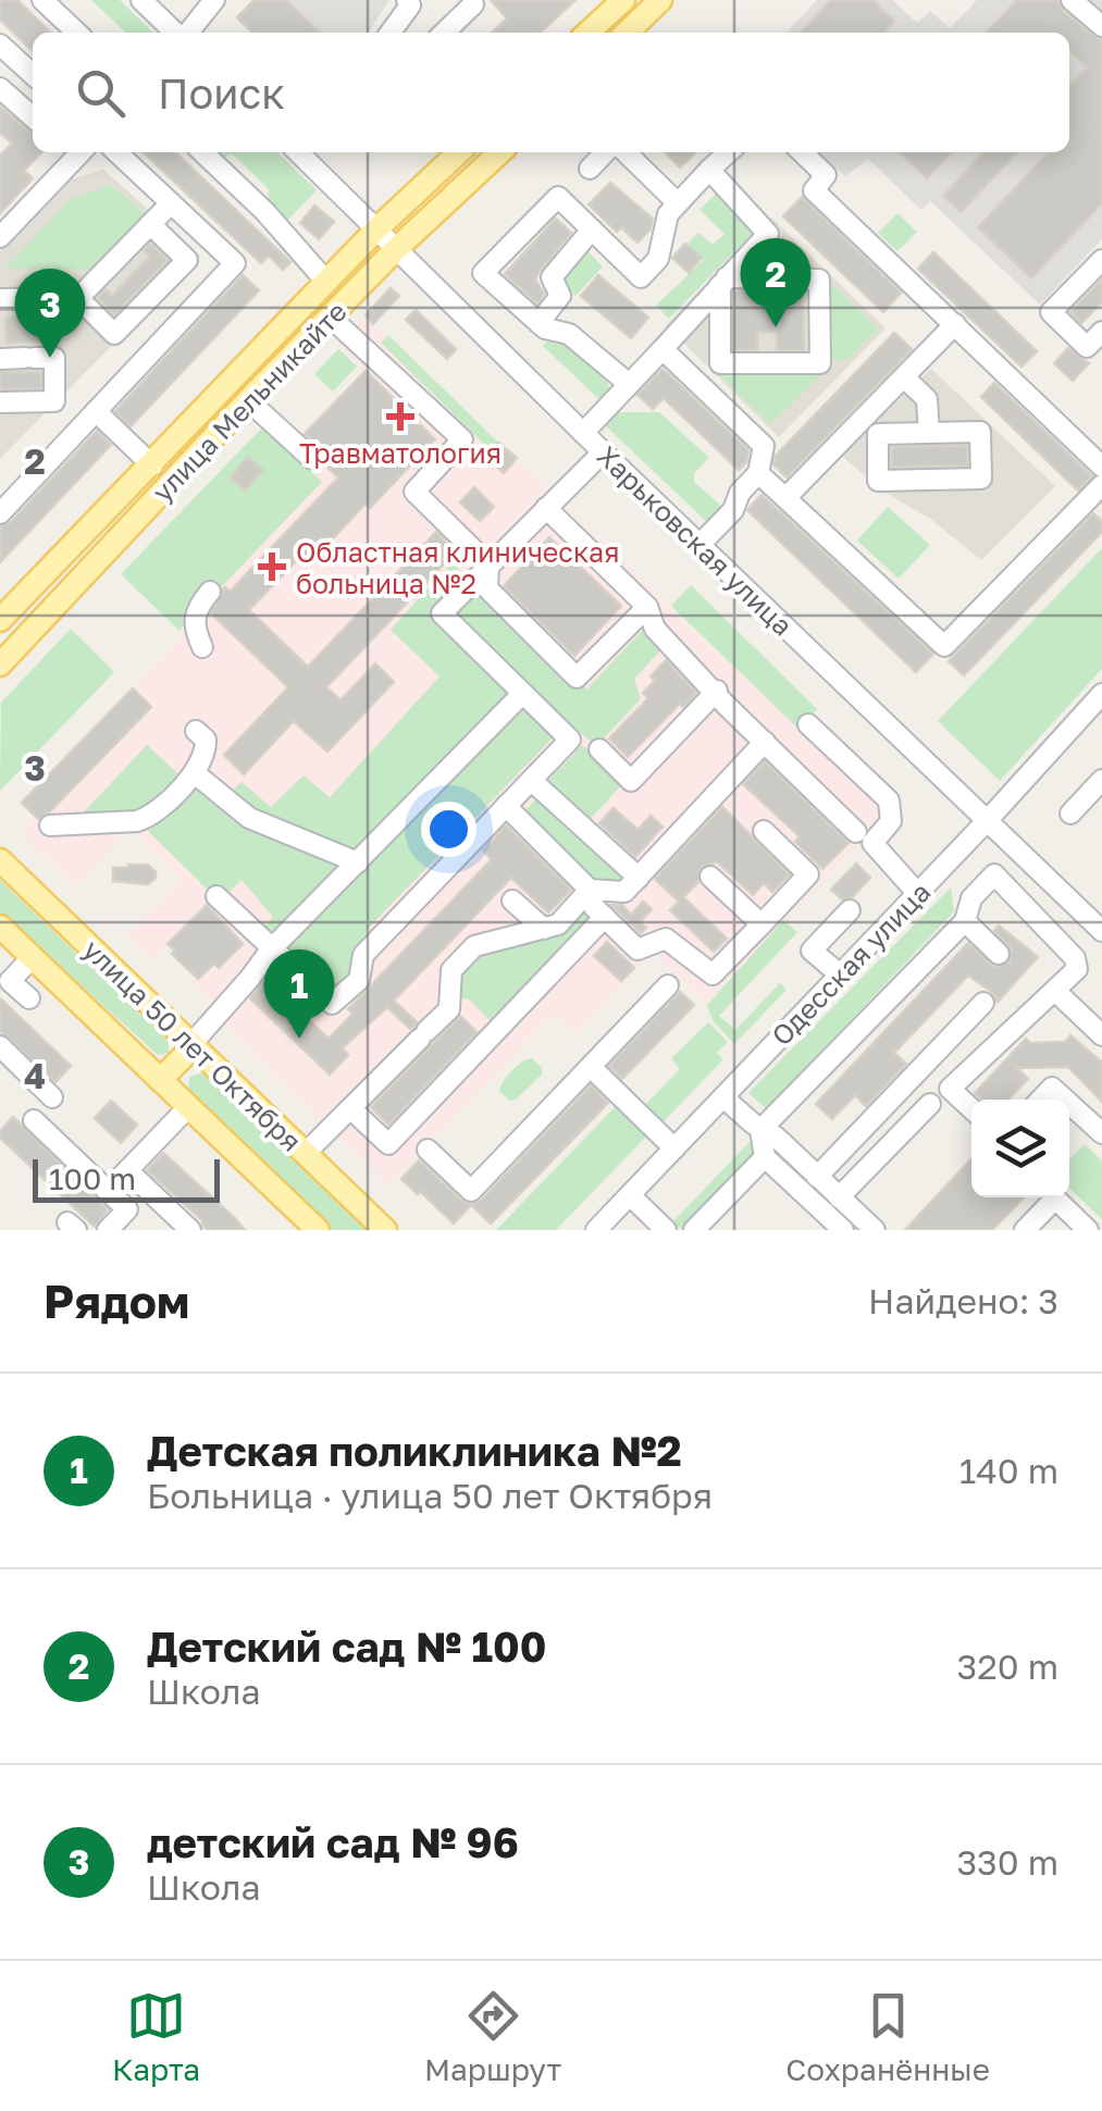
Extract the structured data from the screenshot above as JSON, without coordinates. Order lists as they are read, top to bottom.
{
  "streets": {
    "main road": ["улица Мельникайте", "улица 50 лет Октября"],
    "street": ["Харьковская улица", "Одесская улица"]
  },
  "crossings": [
    ["улица Мельникайте", "Харьковская улица"],
    ["Харьковская улица", "Одесская улица"]
  ],
  "places": {
    "health": ["Травматология", "Областная клиническая больница №2"]
  },
  "scale_bar": "100 m",
  "page": {
    "search": "Поиск",
    "pins": ["2", "3", "1"],
    "scale": "100 m",
    "heading": ["Рядом", "Найдено: 3"],
    "list": [
      {
        "mark": "1",
        "name": "Детская поликлиника №2",
        "note": "Больница · улица 50 лет Октября",
        "value": "140 m"
      },
      {
        "mark": "2",
        "name": "Детский сад № 100",
        "note": "Школа",
        "value": "320 m"
      },
      {
        "mark": "3",
        "name": "детский сад № 96",
        "note": "Школа",
        "value": "330 m"
      }
    ],
    "nav": ["Карта", "Маршрут", "Сохранённые"]
  },
  "grid": {
    "rows": ["2", "3", "4"]
  }
}
